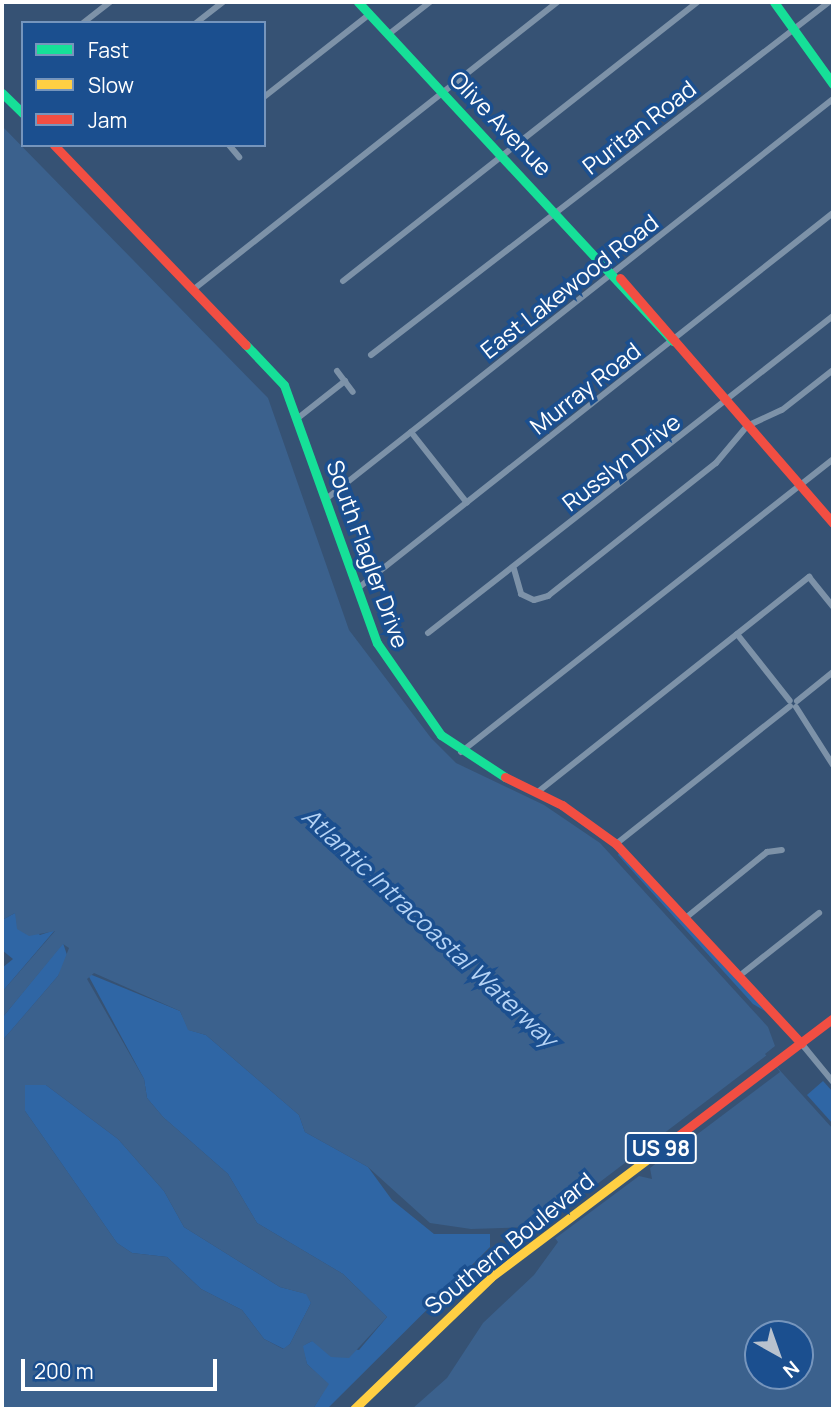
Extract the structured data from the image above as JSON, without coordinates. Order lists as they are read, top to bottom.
{
  "streets": {
    "street": [
      "Olive Avenue",
      "Puritan Road",
      "East Lakewood Road",
      "Murray Road",
      "Russlyn Drive",
      "South Flagler Drive",
      "US 98",
      "Southern Boulevard"
    ]
  },
  "crossings": [
    ["Olive Avenue", "Puritan Road"],
    ["Olive Avenue", "East Lakewood Road"],
    ["Olive Avenue", "Murray Road"],
    ["Olive Avenue", "Russlyn Drive"],
    ["East Lakewood Road", "South Flagler Drive"],
    ["Murray Road", "South Flagler Drive"],
    ["South Flagler Drive", "Southern Boulevard"]
  ],
  "water": ["Atlantic Intracoastal Waterway"],
  "legend": ["Fast", "Slow", "Jam"],
  "scale_bar": "200 m",
  "north": "bottom right"
}
